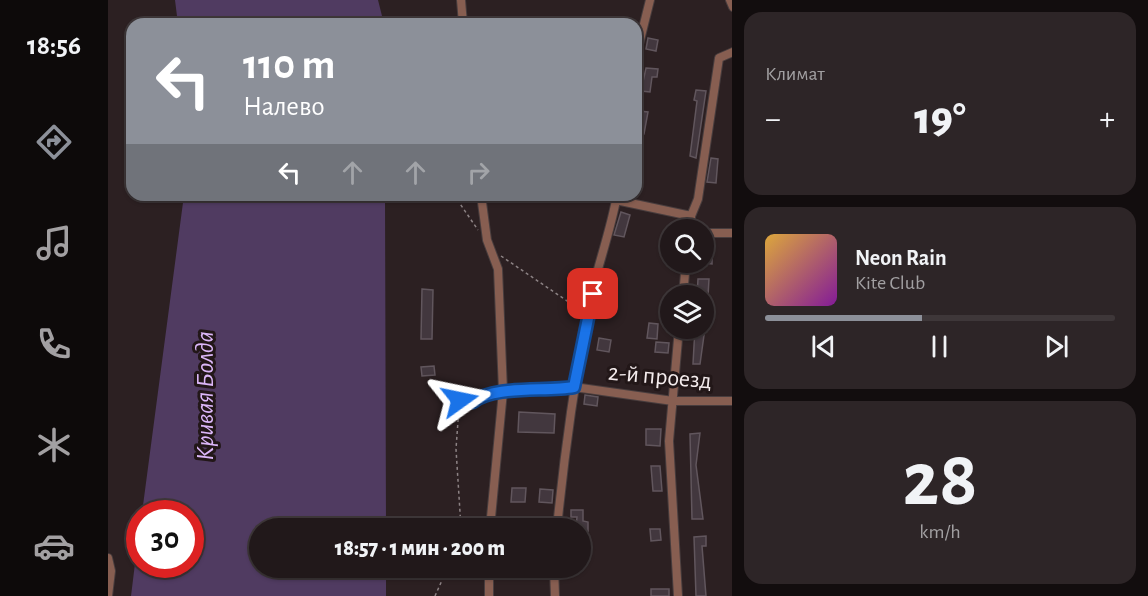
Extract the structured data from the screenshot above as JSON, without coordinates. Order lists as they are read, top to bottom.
{
  "streets": {
    "street": ["2-й проезд"]
  },
  "water": ["Кривая Болда"],
  "page": {
    "tabs": "18:56",
    "tile": [
      "Климат",
      ["28", "km/h"]
    ],
    "turn": ["110 m", "Налево"],
    "heat": ["−", "19°", "+"],
    "song": ["Neon Rain", "Kite Club"],
    "limit": "30",
    "trip": "18:57 · 1 мин · 200 m"
  }
}
